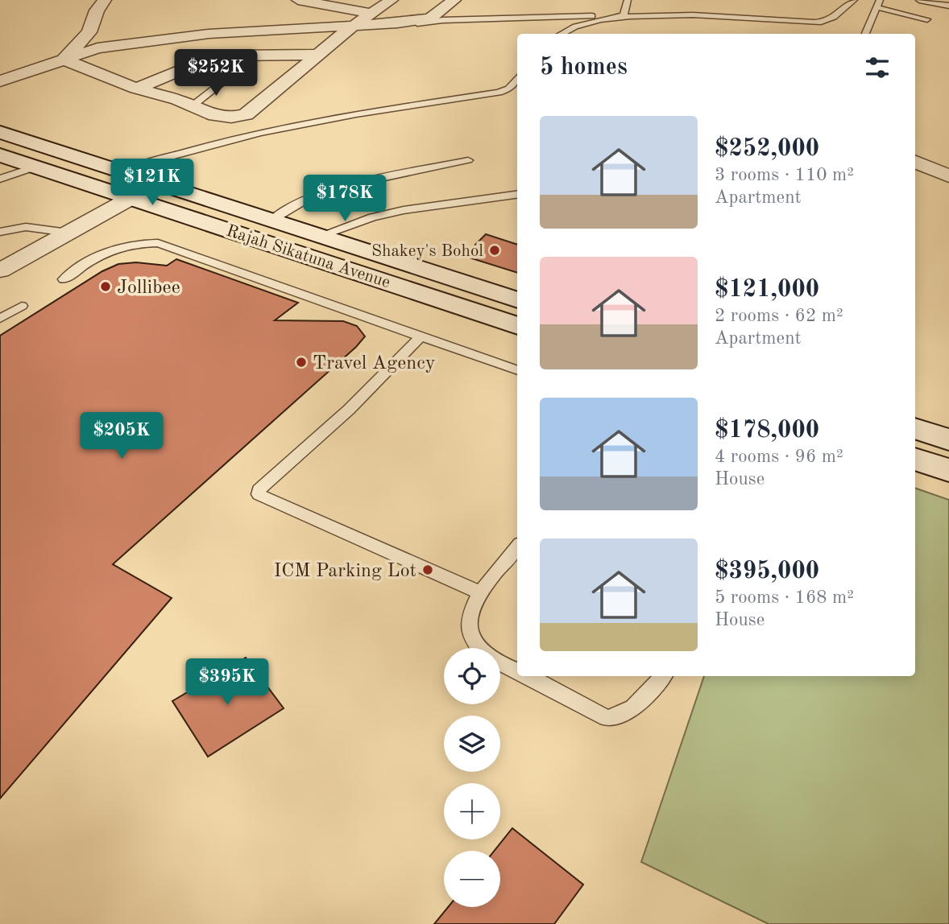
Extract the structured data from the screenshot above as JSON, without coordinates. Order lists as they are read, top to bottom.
{
  "streets": {
    "main road": ["Rajah Sikatuna Avenue"]
  },
  "places": [
    "Shakey's Bohol",
    "Jollibee",
    "Travel Agency",
    "ICM Parking Lot"
  ],
  "page": {
    "heading": "5 homes",
    "price": [
      "$252K",
      "$121K",
      "$178K",
      "$205K",
      "$395K"
    ],
    "list": [
      {
        "name": "$252,000",
        "note": "3 rooms · 110 m² · Apartment"
      },
      {
        "name": "$121,000",
        "note": "2 rooms · 62 m² · Apartment"
      },
      {
        "name": "$178,000",
        "note": "4 rooms · 96 m² · House"
      },
      {
        "name": "$395,000",
        "note": "5 rooms · 168 m² · House"
      }
    ],
    "map_buttons": ["+", "−"]
  }
}
